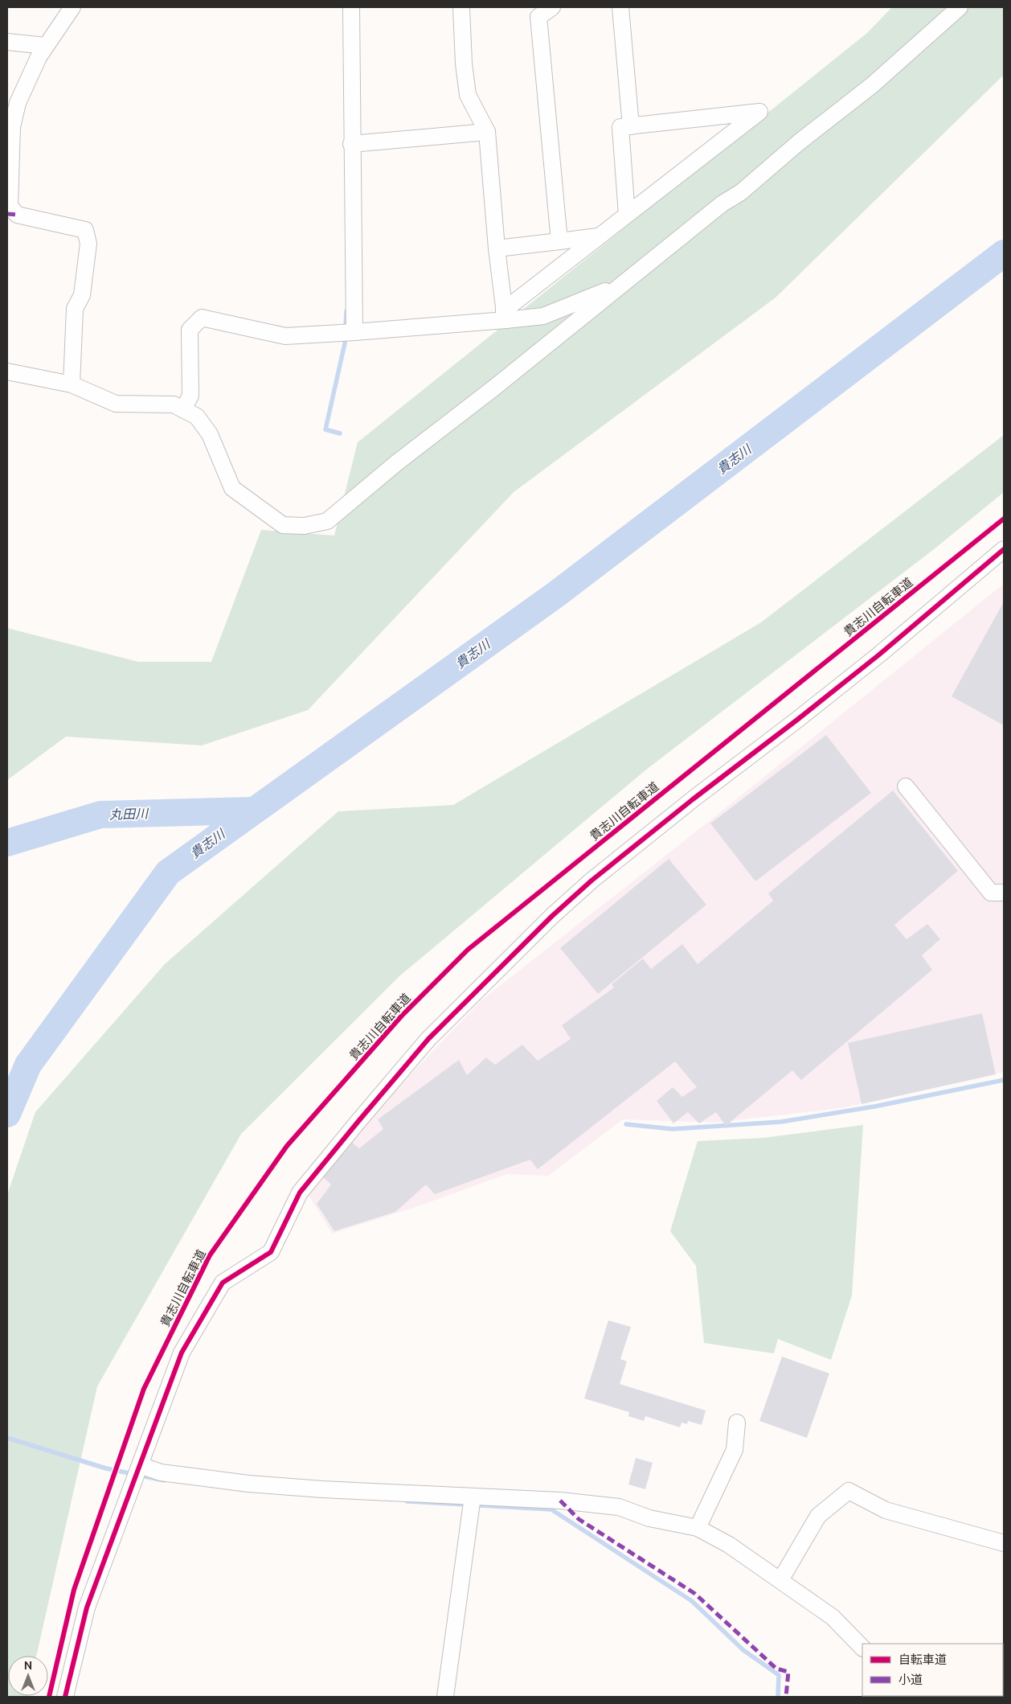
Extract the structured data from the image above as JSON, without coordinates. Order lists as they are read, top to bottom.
{
  "streets": {
    "cycle path": ["貴志川自転車道"]
  },
  "water": ["貴志川", "丸田川"],
  "legend": ["自転車道", "小道"],
  "north": "top"
}
